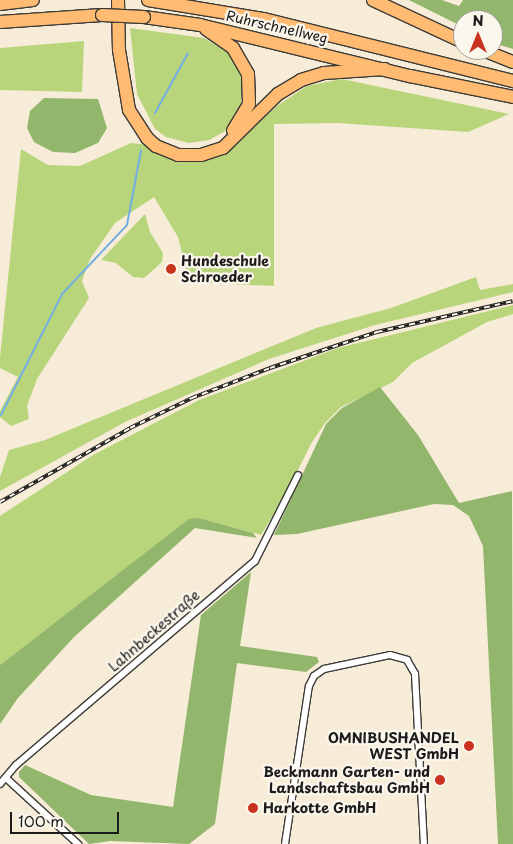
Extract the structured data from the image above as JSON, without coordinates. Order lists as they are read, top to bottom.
{
  "streets": {
    "highway": ["Ruhrschnellweg"],
    "street": ["Lahnbeckestraße"]
  },
  "places": [
    "Hundeschule Schroeder",
    "OMNIBUSHANDEL WEST GmbH",
    "Beckmann Garten- und Landschaftsbau GmbH",
    "Harkotte GmbH"
  ],
  "scale_bar": "100 m",
  "north": "top"
}
